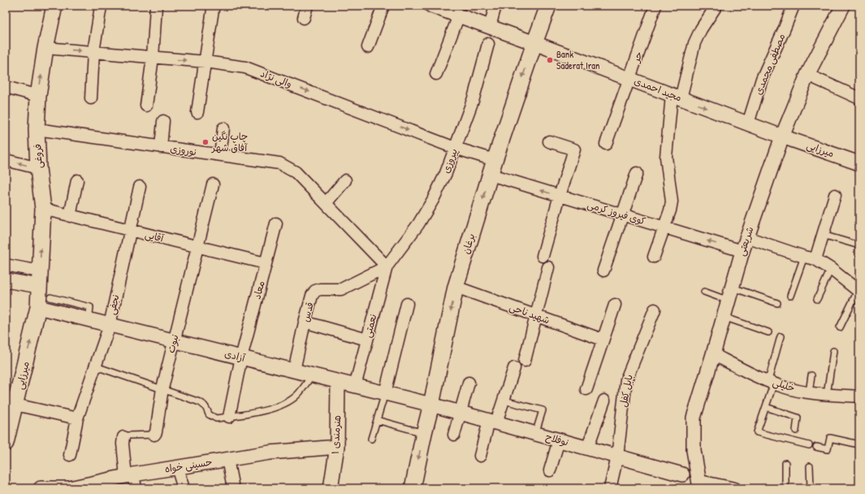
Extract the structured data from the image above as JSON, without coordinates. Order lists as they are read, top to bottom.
{
  "streets": {
    "main road": ["میرزایی", "فروغی", "برغان"],
    "street": [
      "حر",
      "مصطفی محمدی",
      "والی نژاد",
      "مجید احمدی",
      "نوروزی",
      "پیروزی",
      "کوی فیروز کرمی",
      "آقایی",
      "شریعتی",
      "معاد",
      "نجفی",
      "قدس",
      "شهید ناحی",
      "نعمتی",
      "نبوت",
      "آزادی",
      "خلیلی",
      "بابل کفل",
      "هنرمندی ۱",
      "نوفلاح",
      "حسینی خواه"
    ]
  },
  "crossings": [
    ["حر", "مجید احمدی"],
    ["مصطفی محمدی", "مجید احمدی"],
    ["والی نژاد", "فروغی"],
    ["والی نژاد", "پیروزی"],
    ["والی نژاد", "کوی فیروز کرمی"],
    ["والی نژاد", "برغان"],
    ["مجید احمدی", "میرزایی"],
    ["مجید احمدی", "شریعتی"],
    ["مجید احمدی", "برغان"],
    ["میرزایی", "فروغی"],
    ["میرزایی", "شریعتی"],
    ["میرزایی", "آزادی"],
    ["نوروزی", "فروغی"],
    ["نوروزی", "پیروزی"],
    ["نوروزی", "قدس"],
    ["نوروزی", "نعمتی"],
    ["فروغی", "آقایی"],
    ["فروغی", "آزادی"],
    ["پیروزی", "قدس"],
    ["پیروزی", "نعمتی"],
    ["کوی فیروز کرمی", "شریعتی"],
    ["کوی فیروز کرمی", "برغان"],
    ["آقایی", "معاد"],
    ["آقایی", "نجفی"],
    ["آقایی", "نبوت"],
    ["شریعتی", "خلیلی"],
    ["برغان", "شهید ناحی"],
    ["برغان", "آزادی"],
    ["برغان", "نوفلاح"],
    ["معاد", "آزادی"],
    ["نجفی", "آزادی"],
    ["قدس", "نعمتی"],
    ["قدس", "آزادی"],
    ["نعمتی", "آزادی"],
    ["نبوت", "آزادی"],
    ["نبوت", "حسینی خواه"],
    ["آزادی", "هنرمندی ۱"],
    ["آزادی", "نوفلاح"],
    ["بابل کفل", "نوفلاح"],
    ["هنرمندی ۱", "حسینی خواه"]
  ],
  "one_way": [
    "والی نژاد",
    "میرزایی",
    "فروغی",
    "کوی فیروز کرمی",
    "برغان"
  ],
  "places": ["Bank Saderat Iran", "چاپ نگین آفاق شهر"]
}
